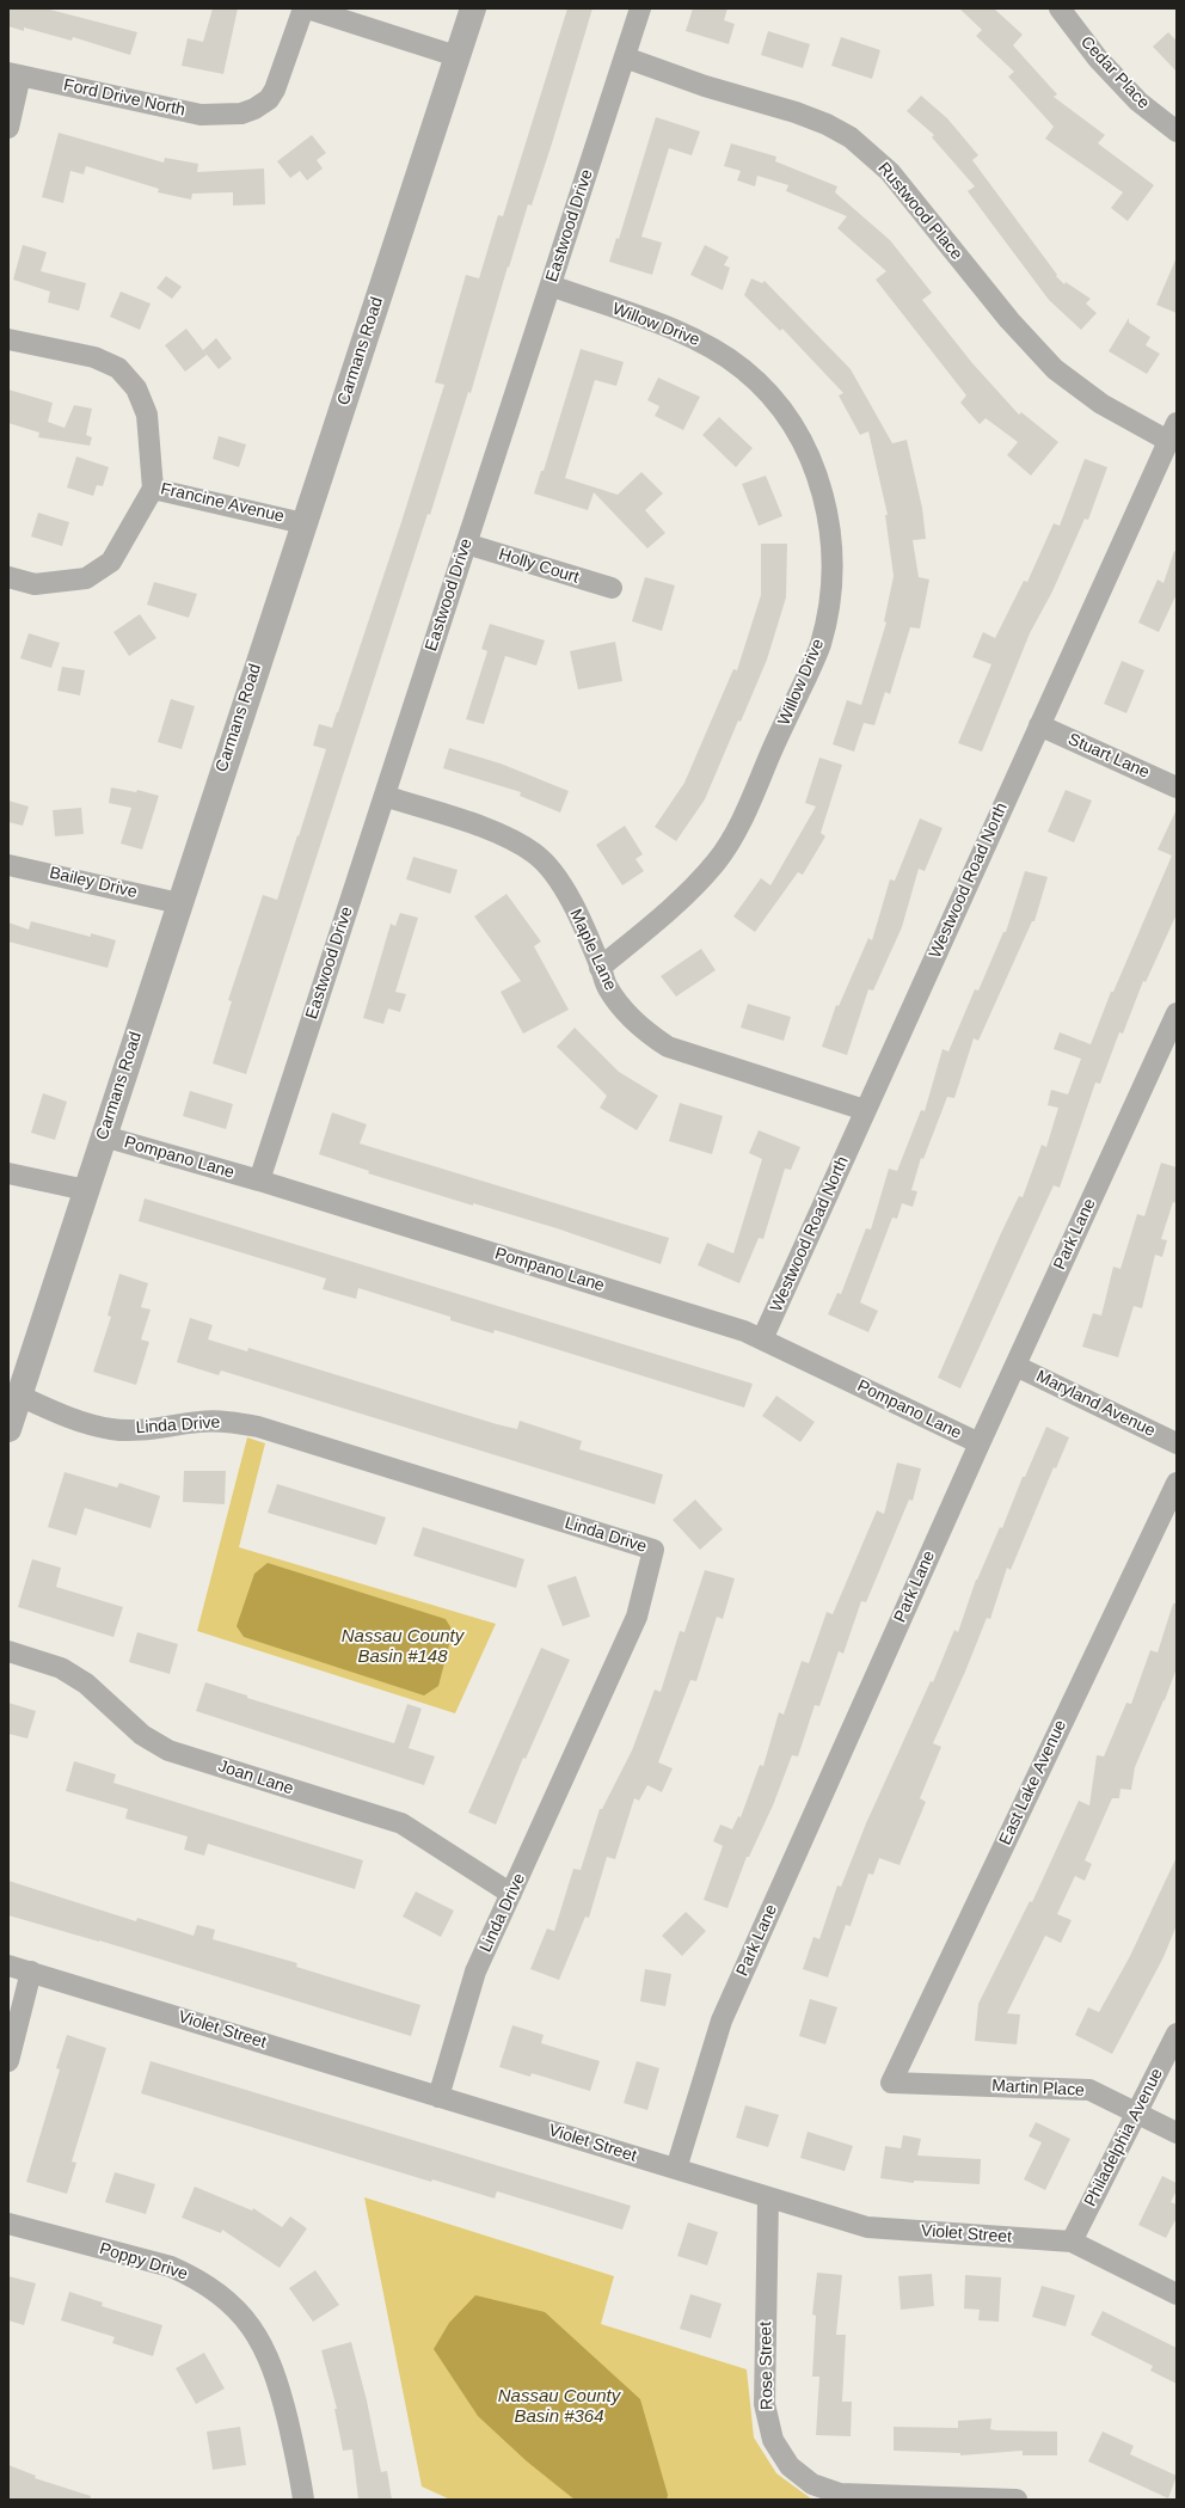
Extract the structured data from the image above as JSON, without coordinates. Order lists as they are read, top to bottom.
{
  "streets": {
    "street": [
      "Cedar Place",
      "Ford Drive North",
      "Rustwood Place",
      "Eastwood Drive",
      "Willow Drive",
      "Carmans Road",
      "Francine Avenue",
      "Holly Court",
      "Stuart Lane",
      "Westwood Road North",
      "Bailey Drive",
      "Maple Lane",
      "Pompano Lane",
      "Park Lane",
      "Maryland Avenue",
      "Linda Drive",
      "Joan Lane",
      "East Lake Avenue",
      "Violet Street",
      "Martin Place",
      "Philadelphia Avenue",
      "Poppy Drive",
      "Rose Street"
    ]
  },
  "crossings": [
    ["Rustwood Place", "Eastwood Drive"],
    ["Rustwood Place", "Westwood Road North"],
    ["Eastwood Drive", "Willow Drive"],
    ["Eastwood Drive", "Holly Court"],
    ["Eastwood Drive", "Maple Lane"],
    ["Eastwood Drive", "Pompano Lane"],
    ["Willow Drive", "Maple Lane"],
    ["Carmans Road", "Francine Avenue"],
    ["Carmans Road", "Bailey Drive"],
    ["Carmans Road", "Pompano Lane"],
    ["Carmans Road", "Linda Drive"],
    ["Stuart Lane", "Westwood Road North"],
    ["Westwood Road North", "Maple Lane"],
    ["Westwood Road North", "Pompano Lane"],
    ["Pompano Lane", "Park Lane"],
    ["Park Lane", "Maryland Avenue"],
    ["Park Lane", "Violet Street"],
    ["Linda Drive", "Joan Lane"],
    ["Linda Drive", "Violet Street"],
    ["East Lake Avenue", "Martin Place"],
    ["Violet Street", "Philadelphia Avenue"],
    ["Violet Street", "Rose Street"],
    ["Martin Place", "Philadelphia Avenue"]
  ],
  "water": ["Nassau County Basin #148", "Nassau County Basin #364"]
}
